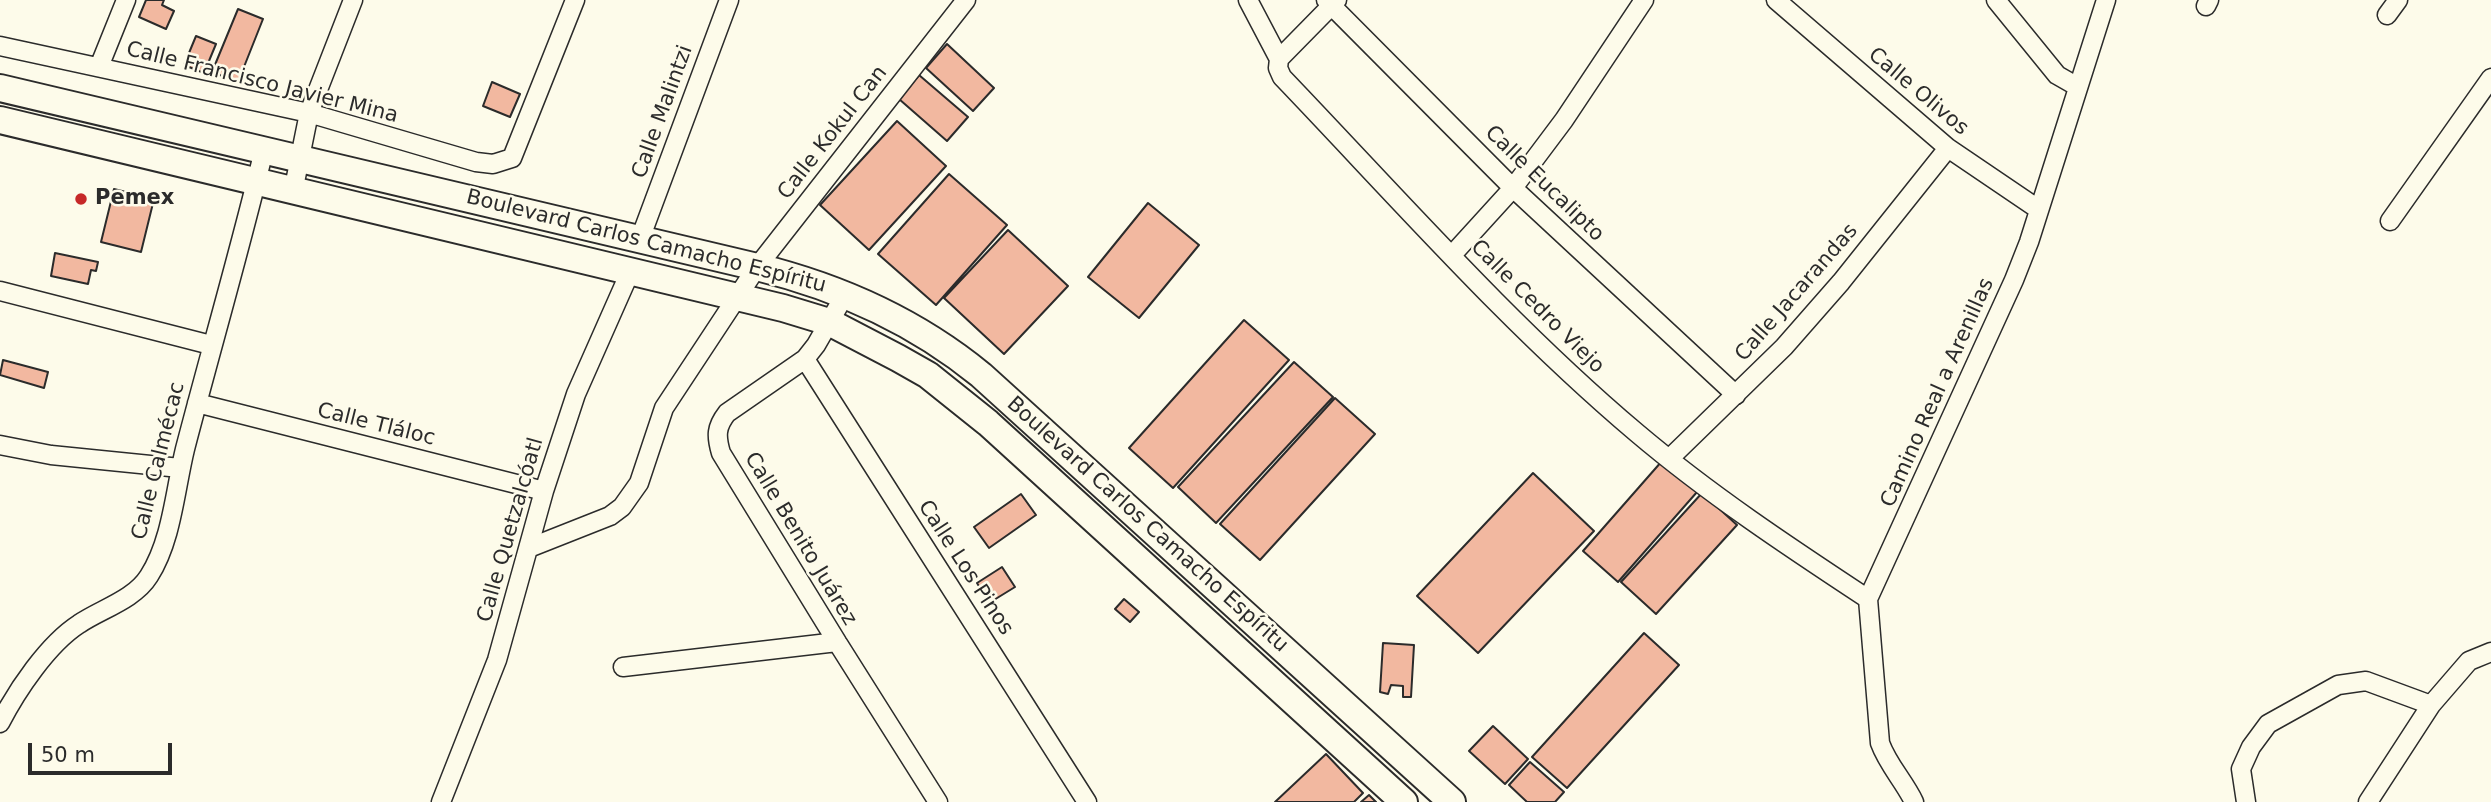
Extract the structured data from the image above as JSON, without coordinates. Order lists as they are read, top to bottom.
{
  "streets": {
    "main road": ["Boulevard Carlos Camacho Espíritu"],
    "street": [
      "Calle Francisco Javier Mina",
      "Calle Olivos",
      "Calle Malintzi",
      "Calle Kokul Can",
      "Calle Eucalipto",
      "Calle Jacarandas",
      "Calle Cedro Viejo",
      "Camino Real a Arenillas",
      "Calle Tláloc",
      "Calle Calmécac",
      "Calle Quetzalcóatl",
      "Calle Benito Juárez",
      "Calle Los Pinos"
    ]
  },
  "crossings": [
    ["Calle Olivos", "Calle Jacarandas"],
    ["Calle Olivos", "Camino Real a Arenillas"],
    ["Calle Malintzi", "Boulevard Carlos Camacho Espíritu"],
    ["Calle Kokul Can", "Boulevard Carlos Camacho Espíritu"],
    ["Calle Kokul Can", "Calle Quetzalcóatl"],
    ["Calle Eucalipto", "Calle Jacarandas"],
    ["Boulevard Carlos Camacho Espíritu", "Calle Calmécac"],
    ["Boulevard Carlos Camacho Espíritu", "Calle Quetzalcóatl"],
    ["Boulevard Carlos Camacho Espíritu", "Calle Benito Juárez"],
    ["Calle Jacarandas", "Calle Cedro Viejo"],
    ["Calle Cedro Viejo", "Camino Real a Arenillas"],
    ["Calle Tláloc", "Calle Calmécac"],
    ["Calle Tláloc", "Calle Quetzalcóatl"],
    ["Calle Benito Juárez", "Calle Los Pinos"]
  ],
  "places": ["Pemex"],
  "scale_bar": "50 m"
}
